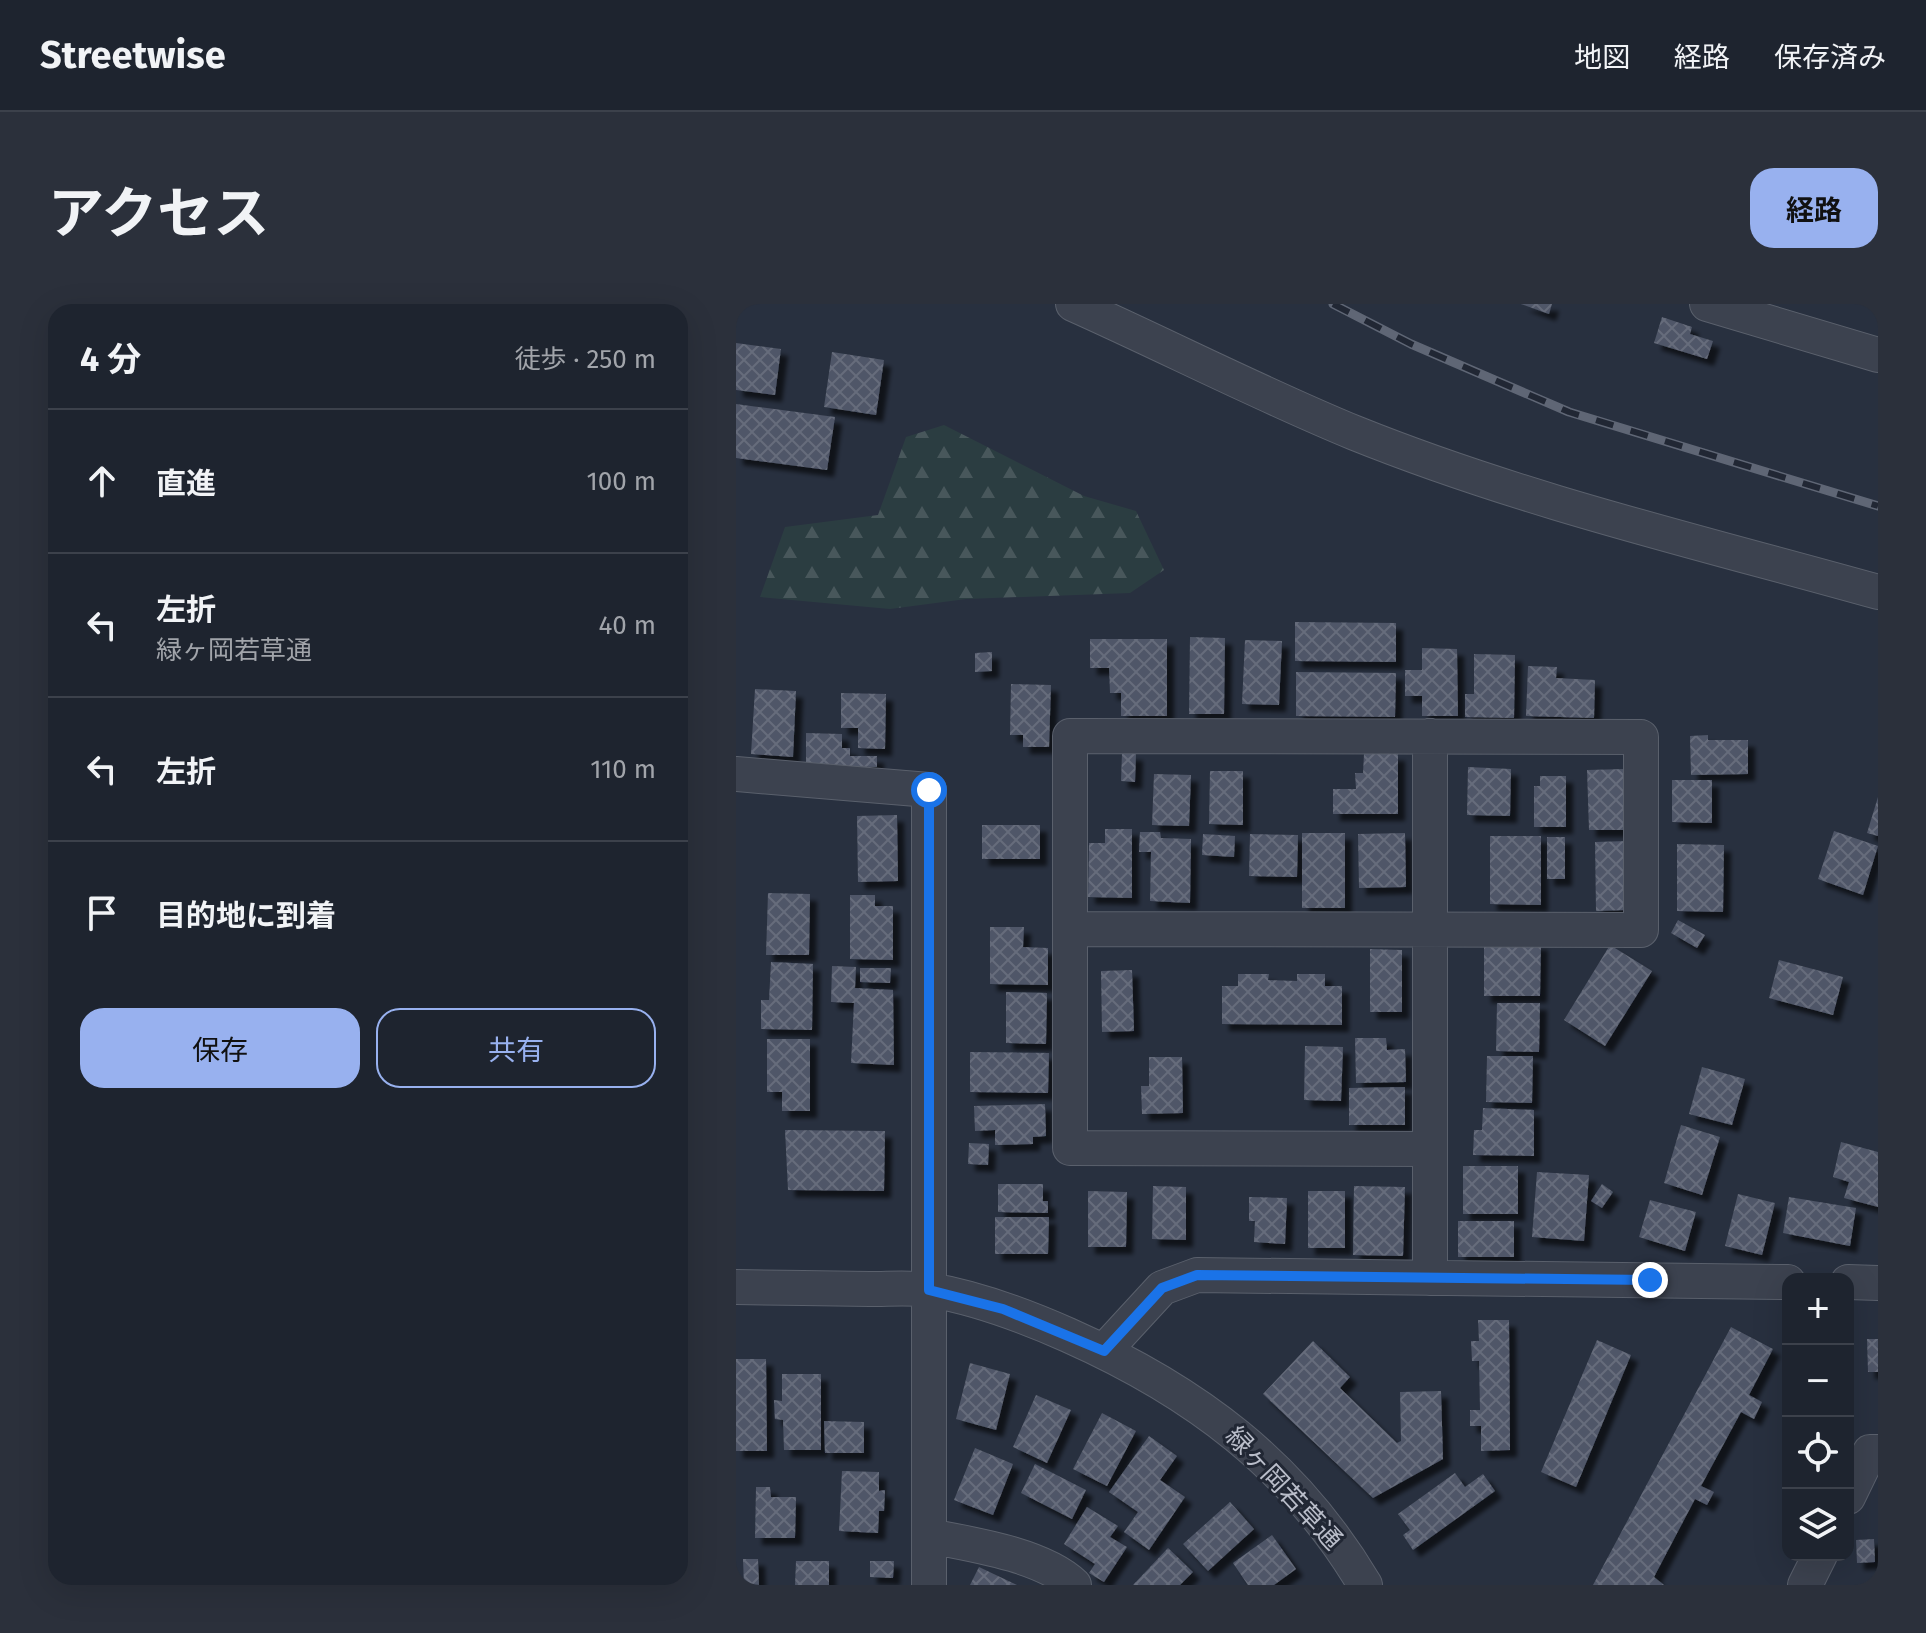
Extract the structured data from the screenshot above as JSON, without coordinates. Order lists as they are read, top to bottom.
{
  "streets": {
    "street": ["緑ヶ岡若草通"]
  },
  "page": {
    "header": "Streetwise",
    "nav": ["地図", "経路", "保存済み"],
    "title": "アクセス",
    "buttons": [
      "経路",
      ["保存", "共有"]
    ],
    "heading": ["4 分", "徒歩 · 250 m"],
    "list": [
      ["直進", "100 m"],
      ["左折", "緑ヶ岡若草通", "40 m"],
      ["左折", "110 m"],
      "目的地に到着"
    ],
    "map_buttons": ["+", "−"]
  }
}
